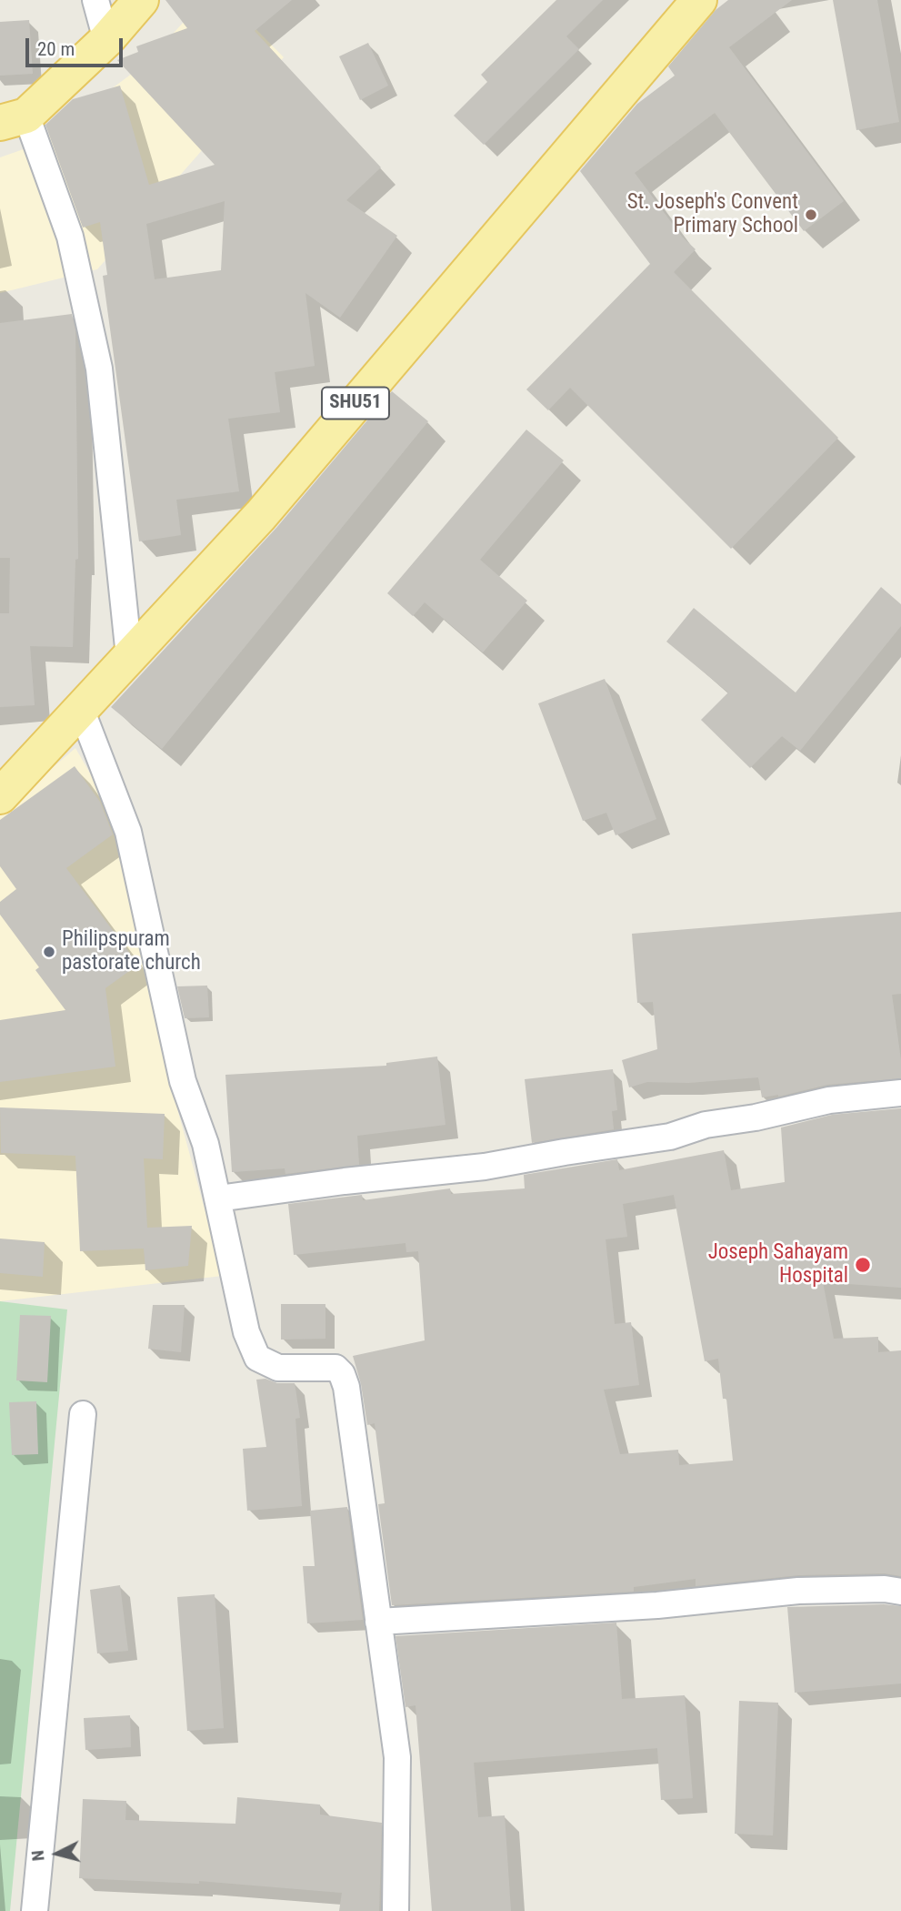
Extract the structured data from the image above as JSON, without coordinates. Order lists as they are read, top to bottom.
{
  "streets": {
    "main road": ["SHU51"]
  },
  "places": ["St. Joseph's Convent Primary School", "Philipspuram pastorate church", "Joseph Sahayam Hospital"],
  "scale_bar": "20 m",
  "north": "left"
}
